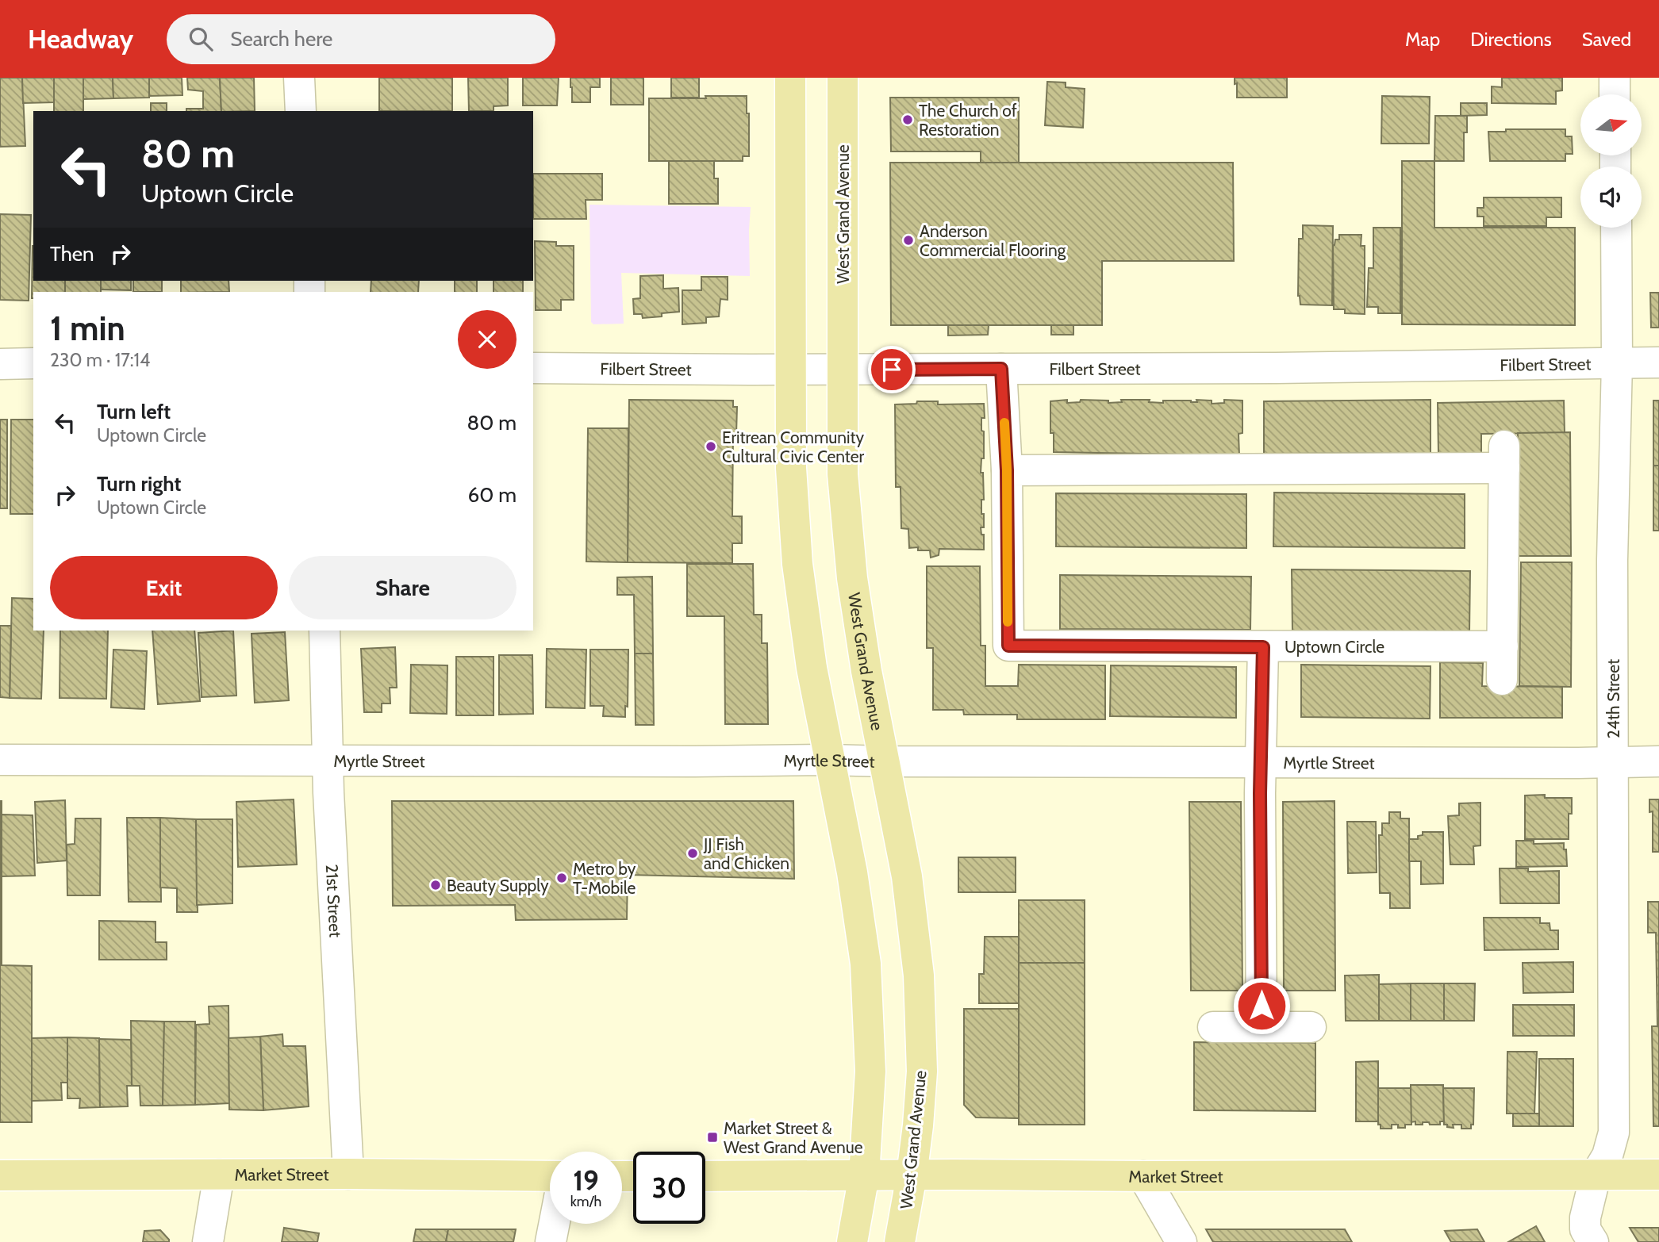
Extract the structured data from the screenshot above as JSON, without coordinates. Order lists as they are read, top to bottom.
{
  "streets": {
    "main road": ["West Grand Avenue", "Market Street"],
    "street": [
      "Filbert Street",
      "Uptown Circle",
      "24th Street",
      "Myrtle Street",
      "21st Street"
    ]
  },
  "crossings": [
    ["West Grand Avenue", "Filbert Street"],
    ["West Grand Avenue", "Myrtle Street"],
    ["West Grand Avenue", "Market Street"],
    ["Filbert Street", "Uptown Circle"],
    ["Filbert Street", "24th Street"],
    ["24th Street", "Myrtle Street"],
    ["24th Street", "Market Street"],
    ["Myrtle Street", "21st Street"],
    ["21st Street", "Market Street"]
  ],
  "places": {
    "other": [
      "The Church of Restoration",
      "Anderson Commercial Flooring",
      "Eritrean Community Cultural Civic Center",
      "JJ Fish and Chicken",
      "Metro by T-Mobile",
      "Beauty Supply"
    ],
    "transit": ["Market Street & West Grand Avenue"]
  },
  "north": "right",
  "page": {
    "header": "Headway",
    "search": "Search here",
    "nav": ["Map", "Directions", "Saved"],
    "turn": ["80 m", "Uptown Circle"],
    "then": "Then",
    "heading": ["1 min", "230 m · 17:14"],
    "list": [
      {
        "name": "Turn left",
        "note": "Uptown Circle",
        "value": "80 m"
      },
      {
        "name": "Turn right",
        "note": "Uptown Circle",
        "value": "60 m"
      }
    ],
    "buttons": ["Exit", "Share"],
    "speed": "19 km/h",
    "limit": "30"
  }
}
